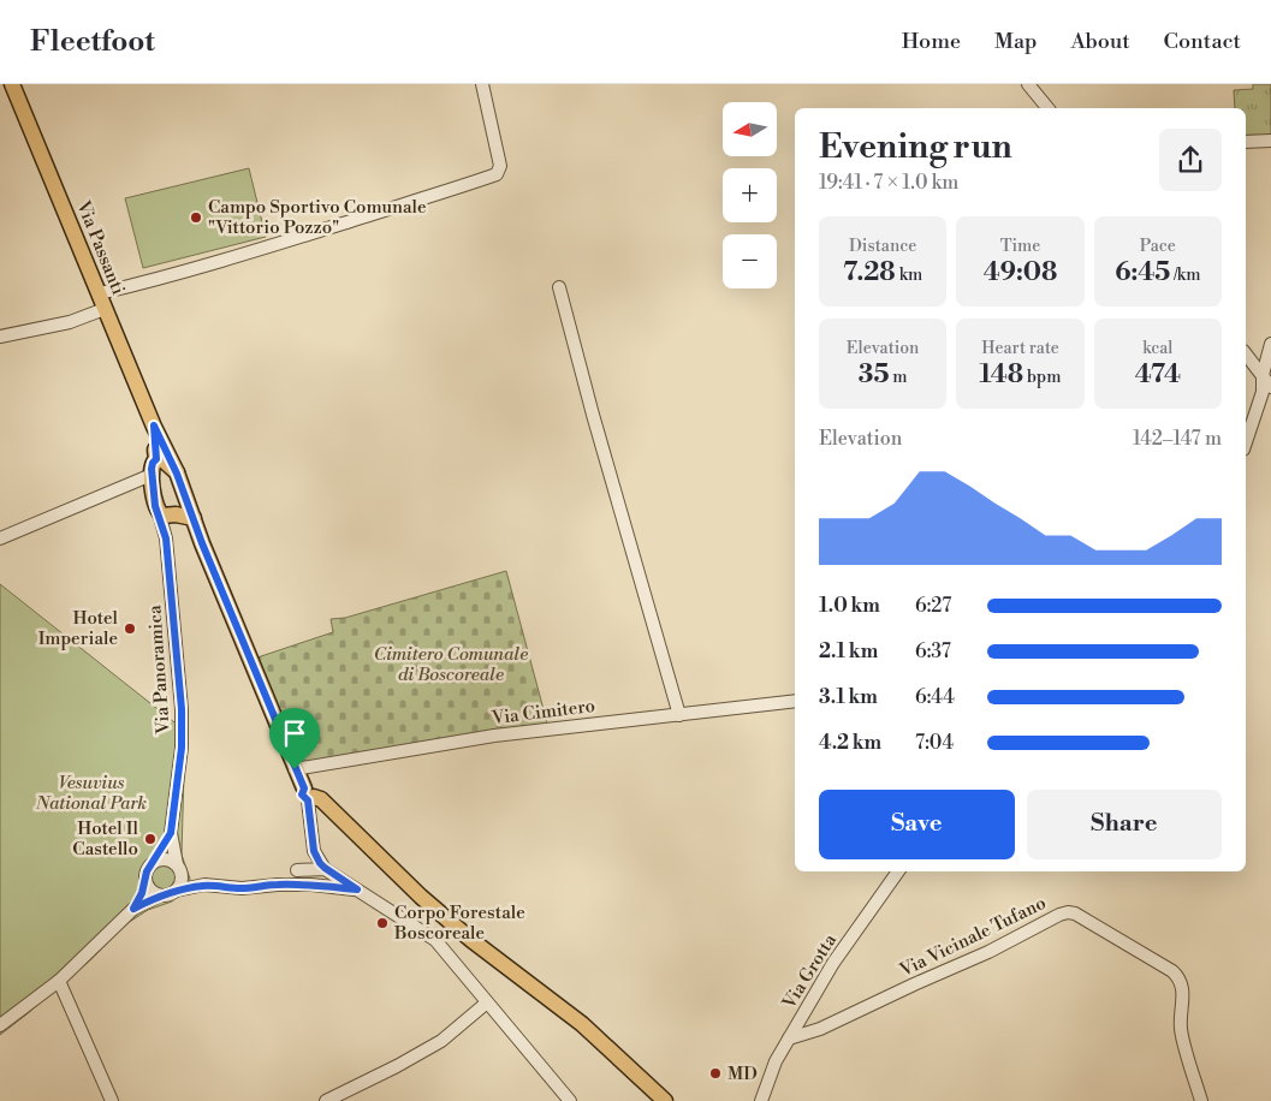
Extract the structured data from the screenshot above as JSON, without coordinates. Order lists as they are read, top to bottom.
{
  "streets": {
    "main road": ["Via Passanti"],
    "street": [
      "Via Panoramica",
      "Via Cimitero",
      "Via Vicinale Tufano",
      "Via Grotta"
    ]
  },
  "crossings": [
    ["Via Passanti", "Via Panoramica"],
    ["Via Passanti", "Via Cimitero"],
    ["Via Vicinale Tufano", "Via Grotta"]
  ],
  "parks": ["Cimitero Comunale di Boscoreale", "Vesuvius National Park"],
  "places": [
    "Campo Sportivo Comunale \"Vittorio Pozzo\"",
    "Hotel Imperiale",
    "Hotel Il Castello",
    "Corpo Forestale Boscoreale",
    "MD"
  ],
  "north": "left",
  "page": {
    "header": "Fleetfoot",
    "nav": [
      "Home",
      "Map",
      "About",
      "Contact"
    ],
    "map_buttons": ["+", "−"],
    "heading": ["Evening run", "19:41 · 7 × 1.0 km"],
    "stats": [
      ["Distance", "7.28 km"],
      ["Time", "49:08"],
      ["Pace", "6:45 /km"],
      ["Elevation", "35 m"],
      ["Heart rate", "148 bpm"],
      ["kcal", "474"]
    ],
    "chart": ["Elevation", "142–147 m"],
    "list": [
      {
        "name": "1.0 km",
        "note": "6:27"
      },
      {
        "name": "2.1 km",
        "note": "6:37"
      },
      {
        "name": "3.1 km",
        "note": "6:44"
      },
      {
        "name": "4.2 km",
        "note": "7:04"
      }
    ],
    "buttons": ["Save", "Share"]
  }
}
